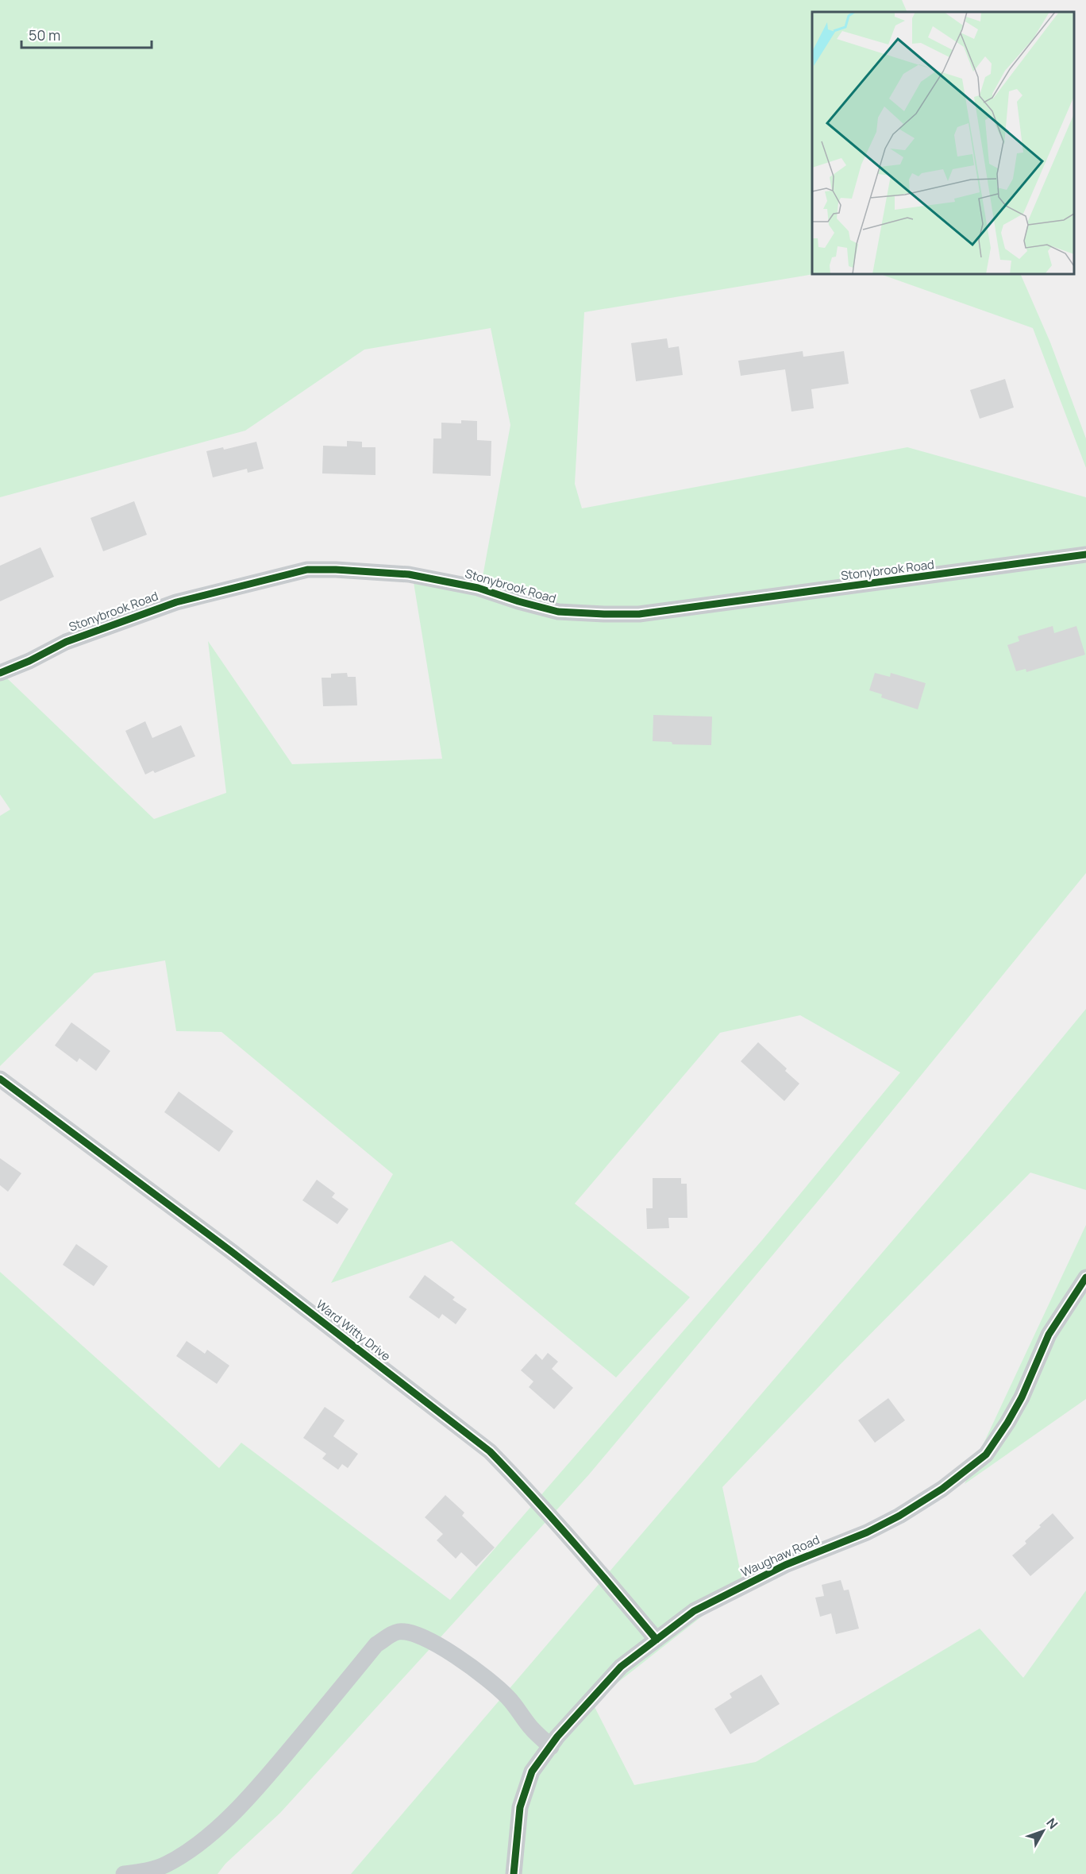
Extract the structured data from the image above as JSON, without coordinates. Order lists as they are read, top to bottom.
{
  "streets": {
    "street": ["Stonybrook Road", "Ward Witty Drive", "Waughaw Road"]
  },
  "crossings": [
    ["Ward Witty Drive", "Waughaw Road"]
  ],
  "scale_bar": "50 m",
  "north": "top right"
}
